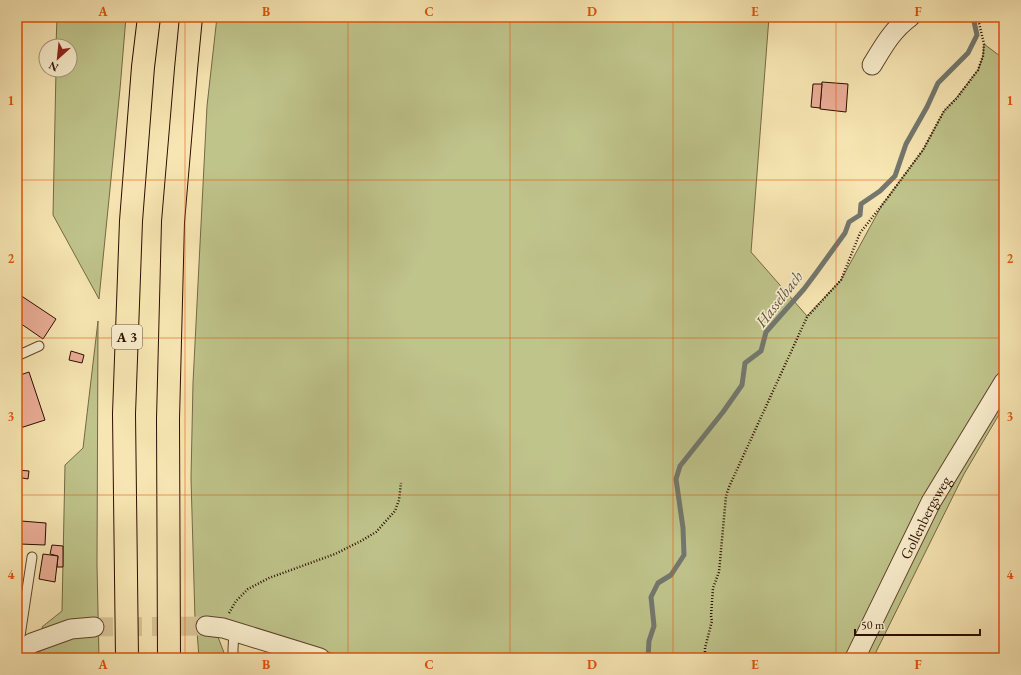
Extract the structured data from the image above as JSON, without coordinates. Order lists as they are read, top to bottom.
{
  "streets": {
    "highway": ["A 3"],
    "street": ["Gollenbergsweg"]
  },
  "water": ["Hasselbach"],
  "scale_bar": "50 m",
  "north": "bottom left",
  "grid": {
    "columns": [
      "A",
      "B",
      "C",
      "D",
      "E",
      "F"
    ],
    "rows": [
      "1",
      "2",
      "3",
      "4"
    ]
  }
}
